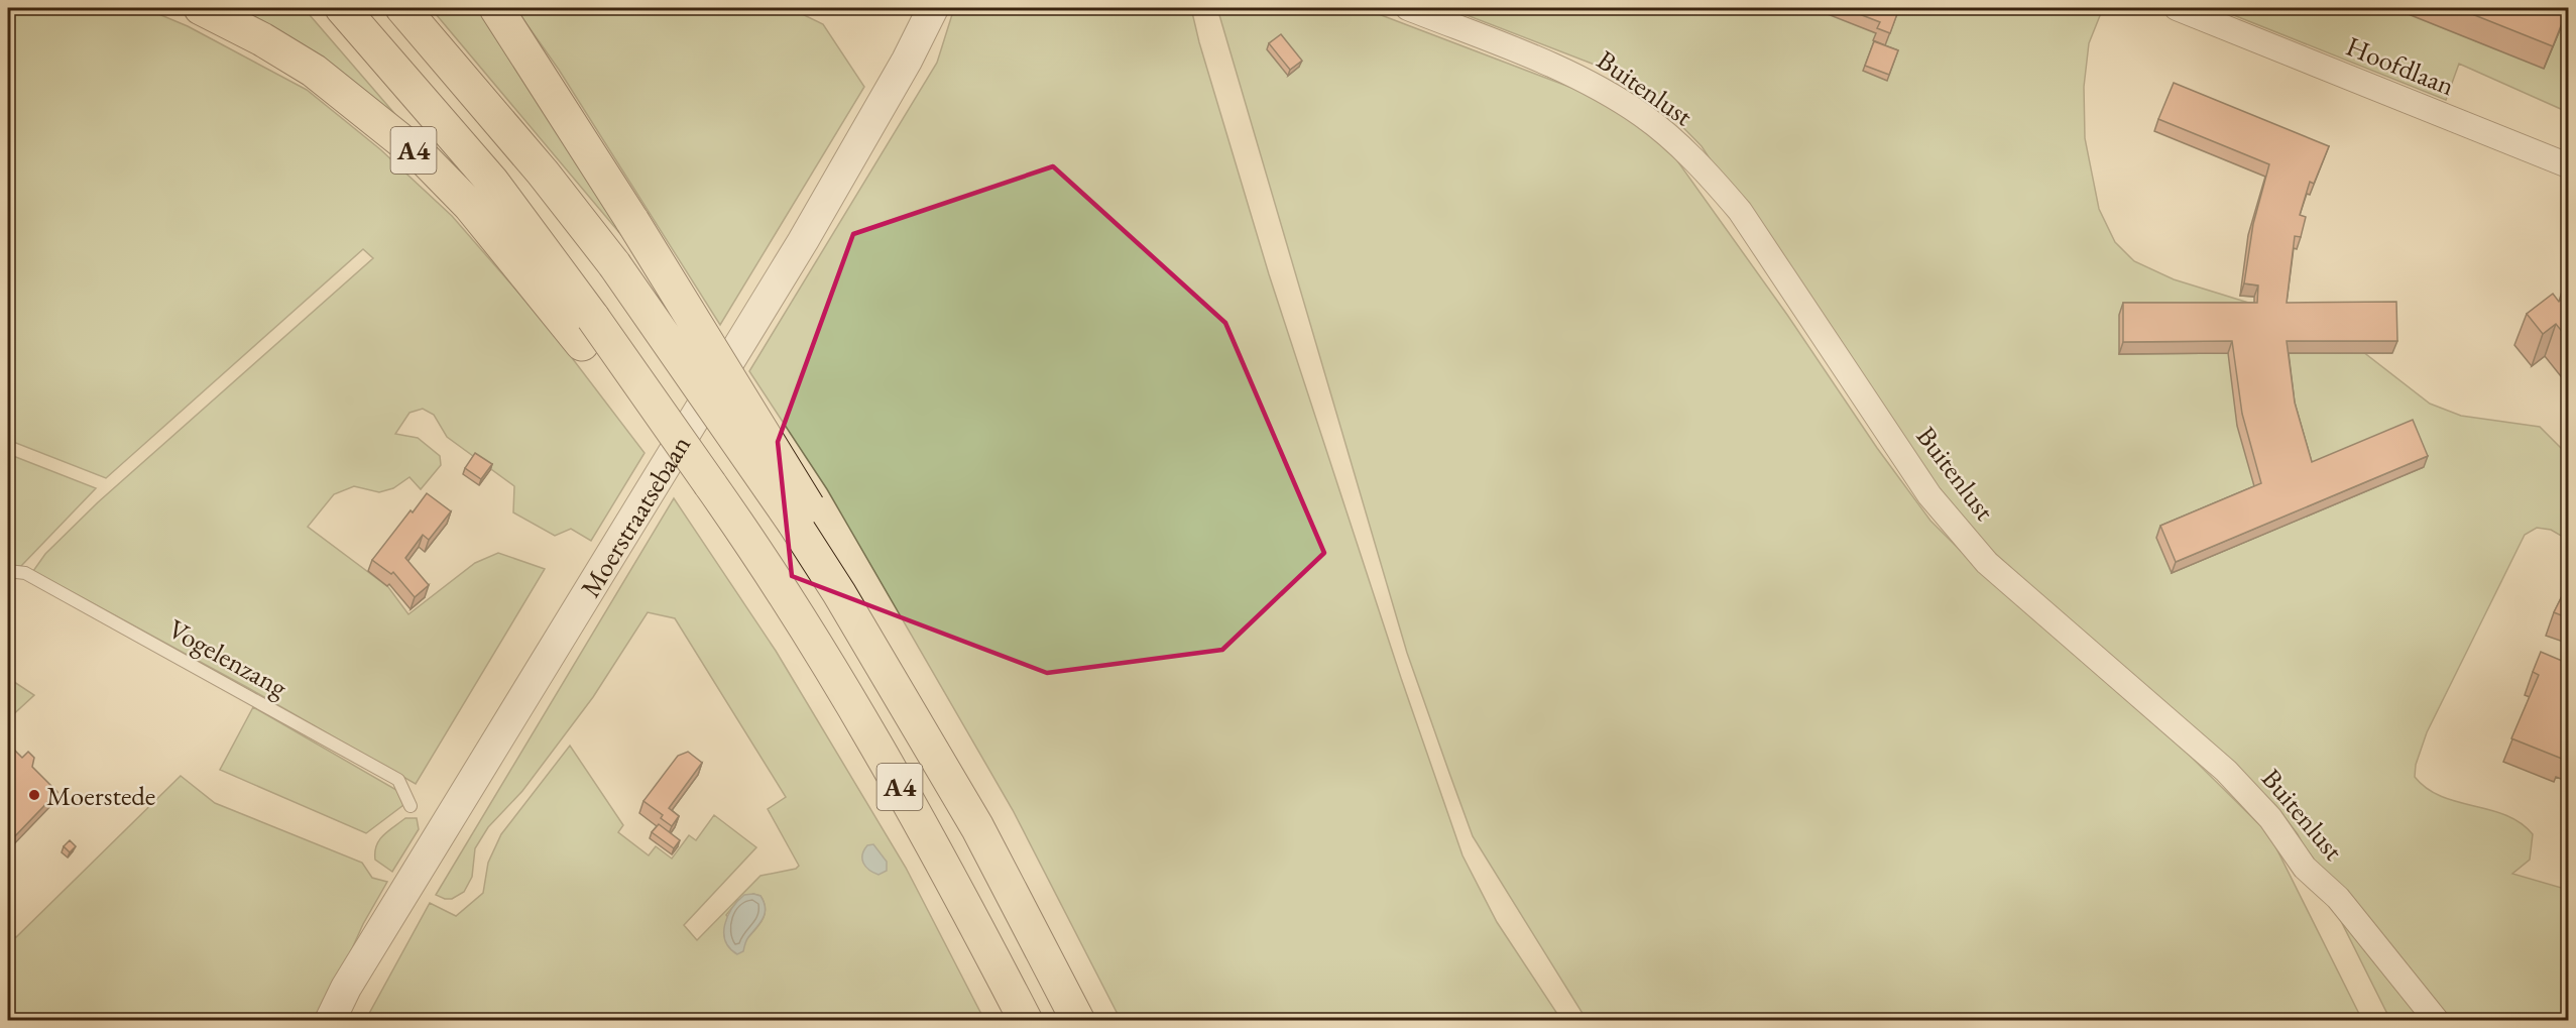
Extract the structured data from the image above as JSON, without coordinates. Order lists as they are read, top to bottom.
{
  "streets": {
    "highway": ["A4"],
    "street": ["Hoofdlaan", "Buitenlust", "Moerstraatsebaan"],
    "lane": ["Vogelenzang"]
  },
  "places": ["Moerstede"]
}
